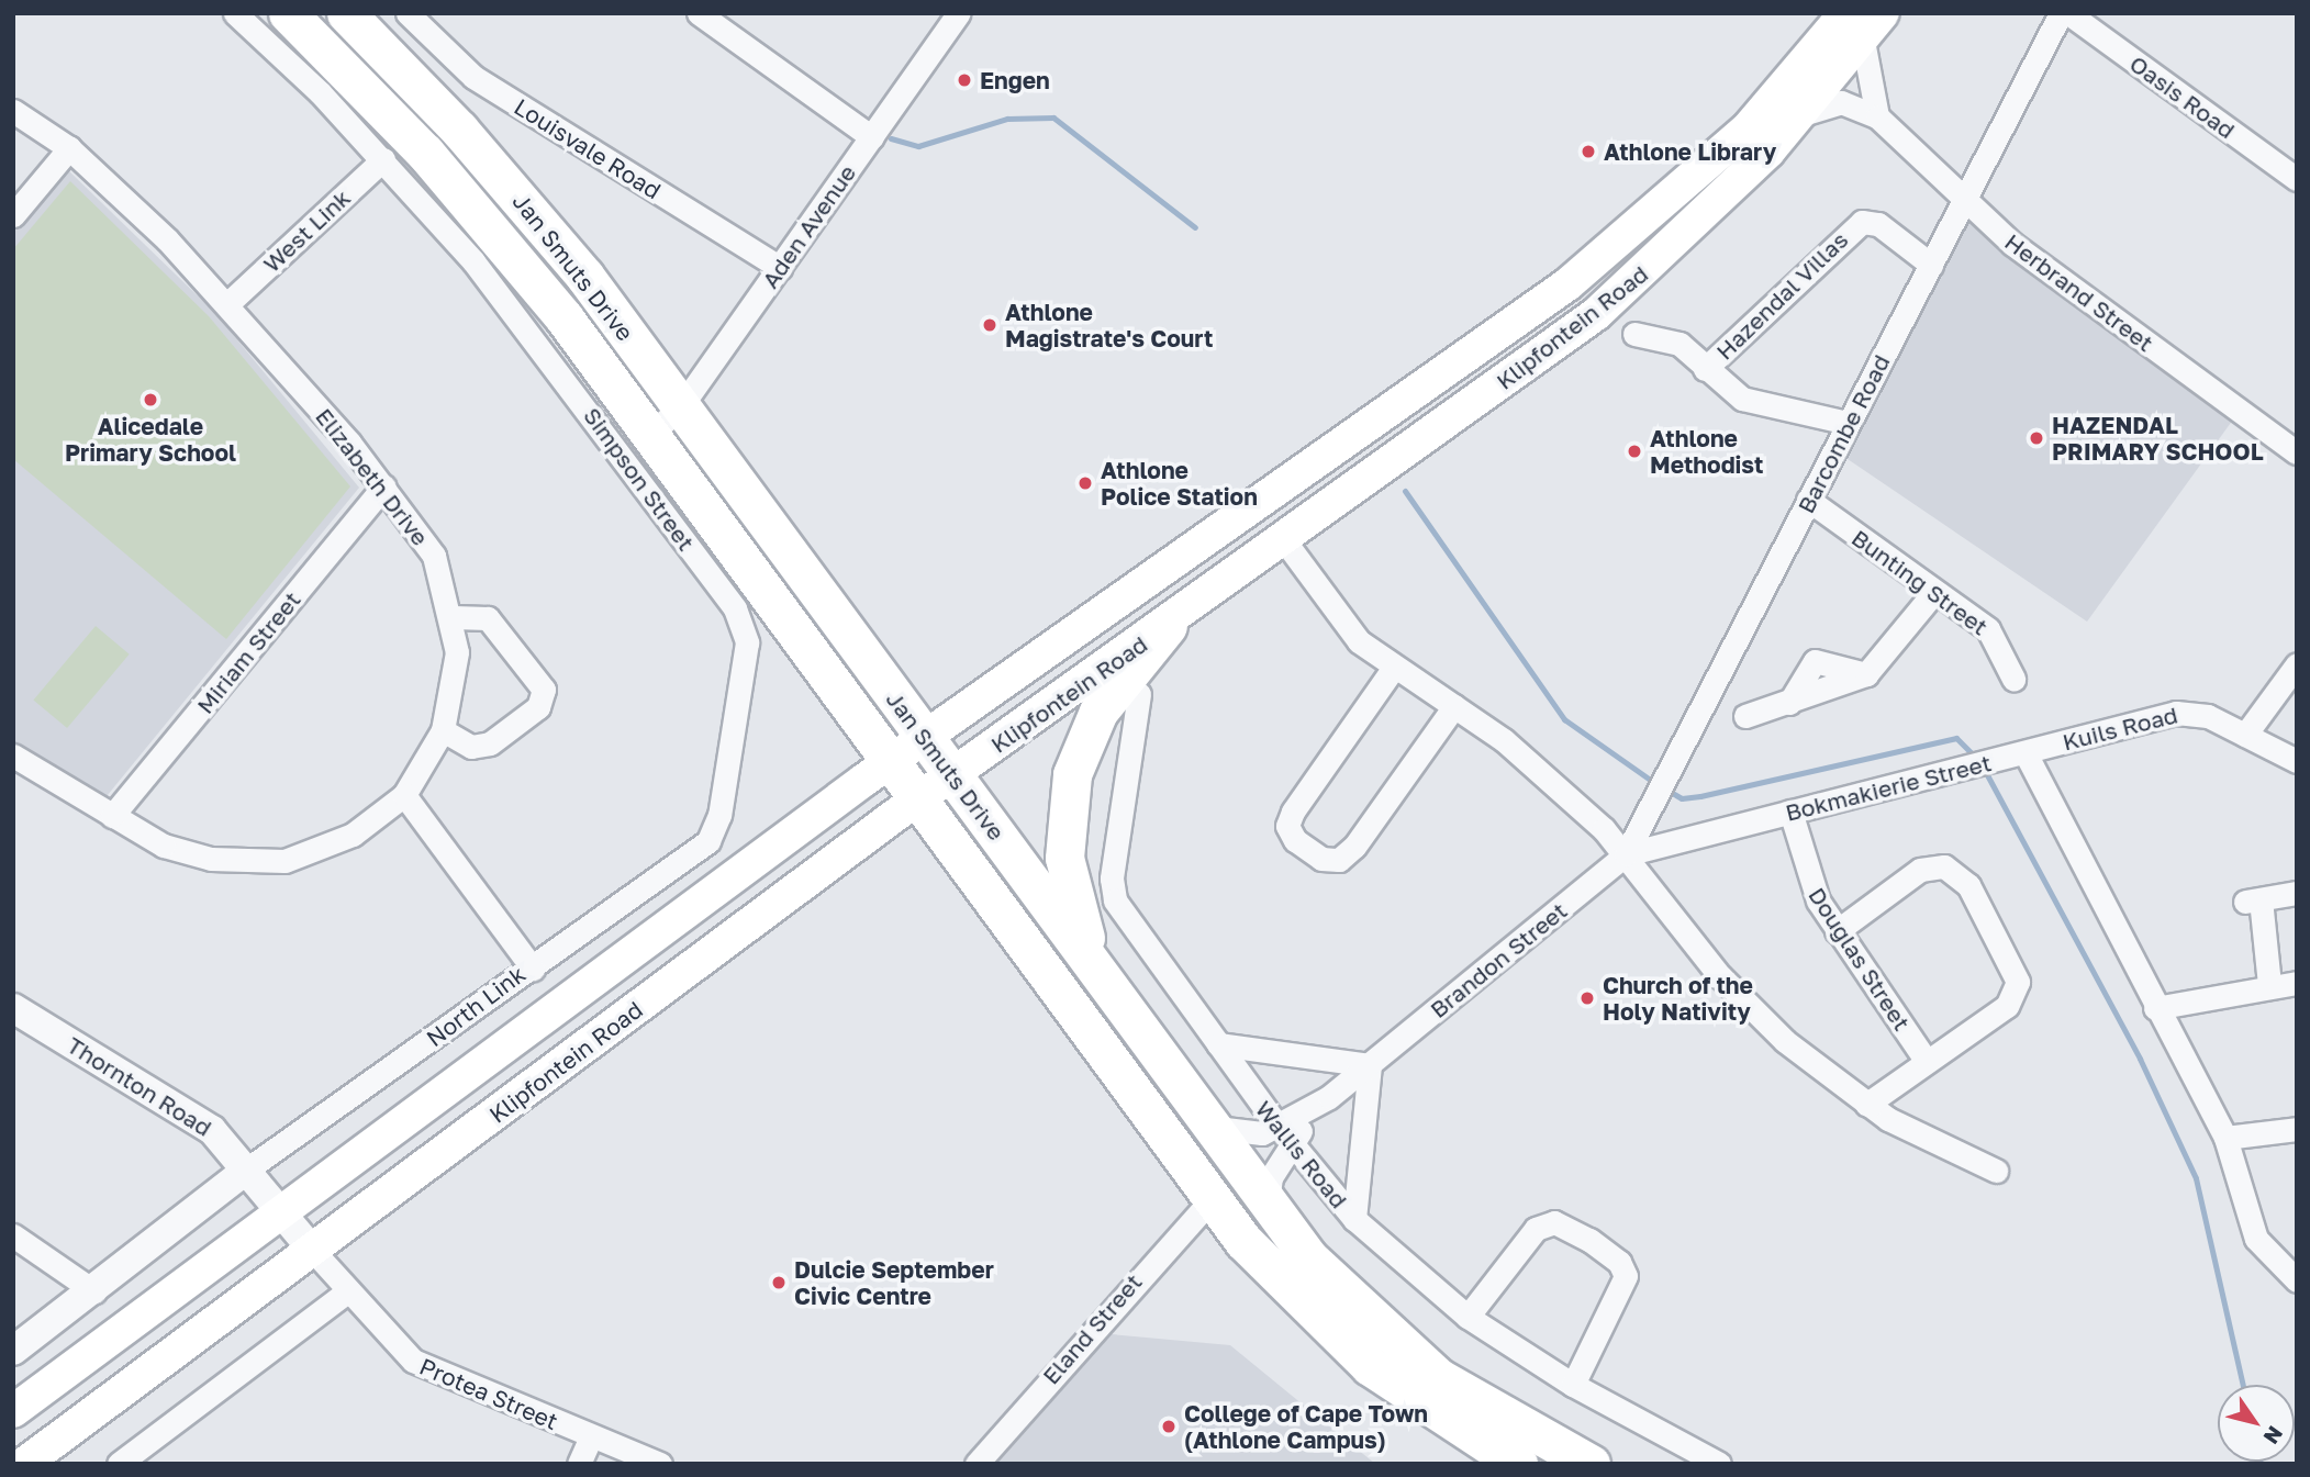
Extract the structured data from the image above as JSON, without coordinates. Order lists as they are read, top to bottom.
{
  "streets": {
    "main road": ["Jan Smuts Drive", "Klipfontein Road"],
    "street": [
      "Oasis Road",
      "Louisvale Road",
      "Aden Avenue",
      "West Link",
      "Herbrand Street",
      "Hazendal Villas",
      "Barcombe Road",
      "Elizabeth Drive",
      "Simpson Street",
      "Bunting Street",
      "Miriam Street",
      "Kuils Road",
      "Bokmakierie Street",
      "Douglas Street",
      "Brandon Street",
      "North Link",
      "Thornton Road",
      "Wallis Road",
      "Eland Street",
      "Protea Street"
    ]
  },
  "crossings": [
    ["Louisvale Road", "Aden Avenue"],
    ["Aden Avenue", "Jan Smuts Drive"],
    ["West Link", "Elizabeth Drive"],
    ["West Link", "Simpson Street"],
    ["Jan Smuts Drive", "Klipfontein Road"],
    ["Jan Smuts Drive", "Brandon Street"],
    ["Jan Smuts Drive", "Eland Street"],
    ["Herbrand Street", "Klipfontein Road"],
    ["Herbrand Street", "Barcombe Road"],
    ["Hazendal Villas", "Barcombe Road"],
    ["Klipfontein Road", "Thornton Road"],
    ["Klipfontein Road", "Protea Street"],
    ["Barcombe Road", "Bunting Street"],
    ["Barcombe Road", "Bokmakierie Street"],
    ["Barcombe Road", "Brandon Street"],
    ["Elizabeth Drive", "Miriam Street"],
    ["Elizabeth Drive", "North Link"],
    ["Simpson Street", "North Link"],
    ["Kuils Road", "Bokmakierie Street"],
    ["Bokmakierie Street", "Douglas Street"],
    ["Bokmakierie Street", "Brandon Street"],
    ["Brandon Street", "Wallis Road"],
    ["North Link", "Thornton Road"],
    ["Thornton Road", "Protea Street"]
  ],
  "places": [
    "Engen",
    "Athlone Library",
    "Athlone Magistrate's Court",
    "Alicedale Primary School",
    "HAZENDAL PRIMARY SCHOOL",
    "Athlone Methodist",
    "Athlone Police Station",
    "Church of the Holy Nativity",
    "Dulcie September Civic Centre",
    "College of Cape Town (Athlone Campus)"
  ],
  "north": "bottom right"
}
